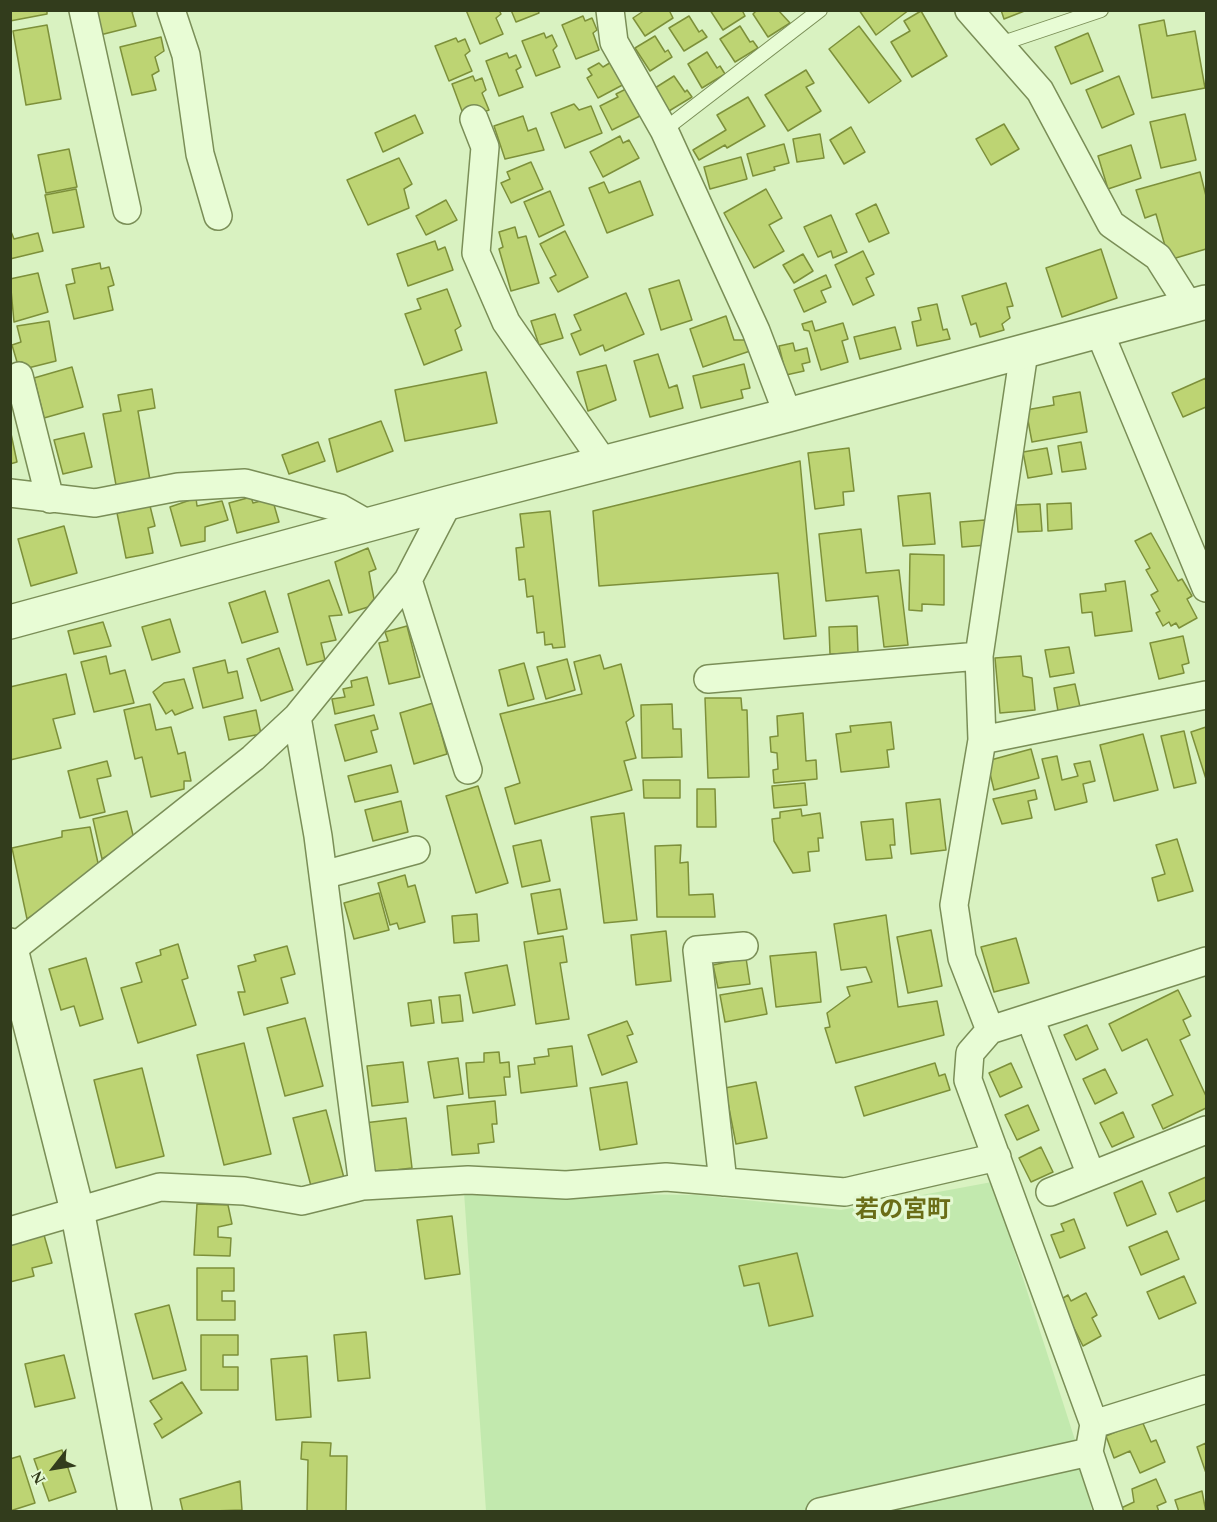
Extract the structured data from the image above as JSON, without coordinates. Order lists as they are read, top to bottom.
{
  "districts": ["若の宮町"],
  "north": "bottom left"
}
